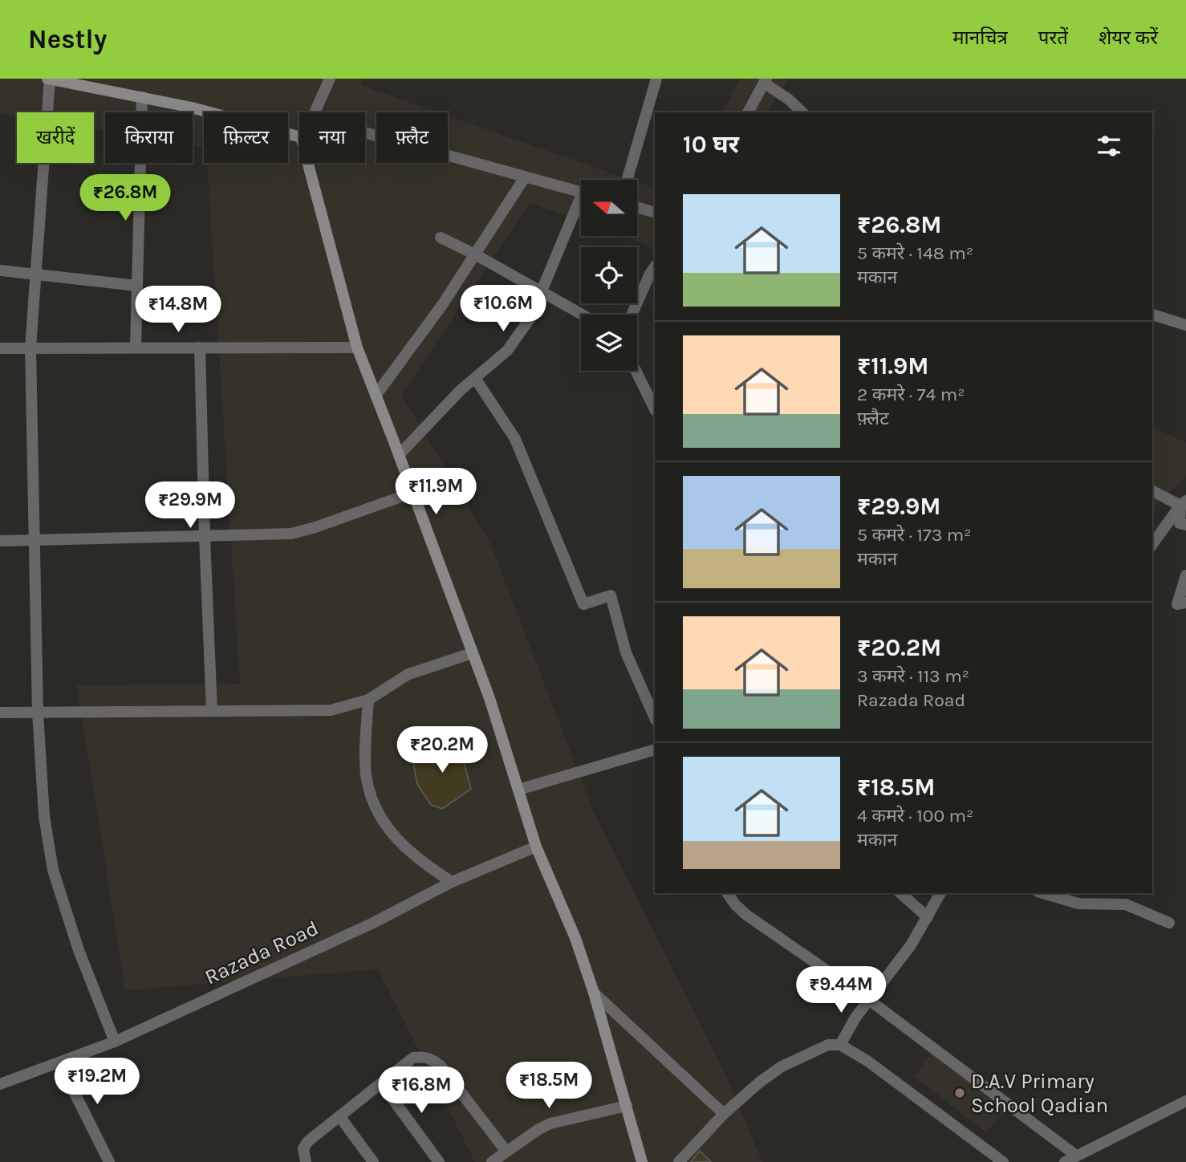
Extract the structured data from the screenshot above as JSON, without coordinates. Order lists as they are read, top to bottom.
{
  "streets": {
    "street": ["Razada Road"]
  },
  "places": ["D.A.V Primary School Qadian"],
  "north": "left",
  "page": {
    "header": "Nestly",
    "nav": ["मानचित्र", "परतें", "शेयर करें"],
    "chip": [
      "खरीदें",
      "किराया",
      "फ़िल्टर",
      "नया",
      "फ़्लैट"
    ],
    "heading": "10 घर",
    "price": [
      "₹26.8M",
      "₹10.6M",
      "₹14.8M",
      "₹11.9M",
      "₹29.9M",
      "₹20.2M",
      "₹9.44M",
      "₹19.2M",
      "₹18.5M",
      "₹16.8M"
    ],
    "list": [
      {
        "name": "₹26.8M",
        "note": "5 कमरे · 148 m² · मकान"
      },
      {
        "name": "₹11.9M",
        "note": "2 कमरे · 74 m² · फ़्लैट"
      },
      {
        "name": "₹29.9M",
        "note": "5 कमरे · 173 m² · मकान"
      },
      {
        "name": "₹20.2M",
        "note": "3 कमरे · 113 m² · Razada Road"
      },
      {
        "name": "₹18.5M",
        "note": "4 कमरे · 100 m² · मकान"
      }
    ]
  }
}
